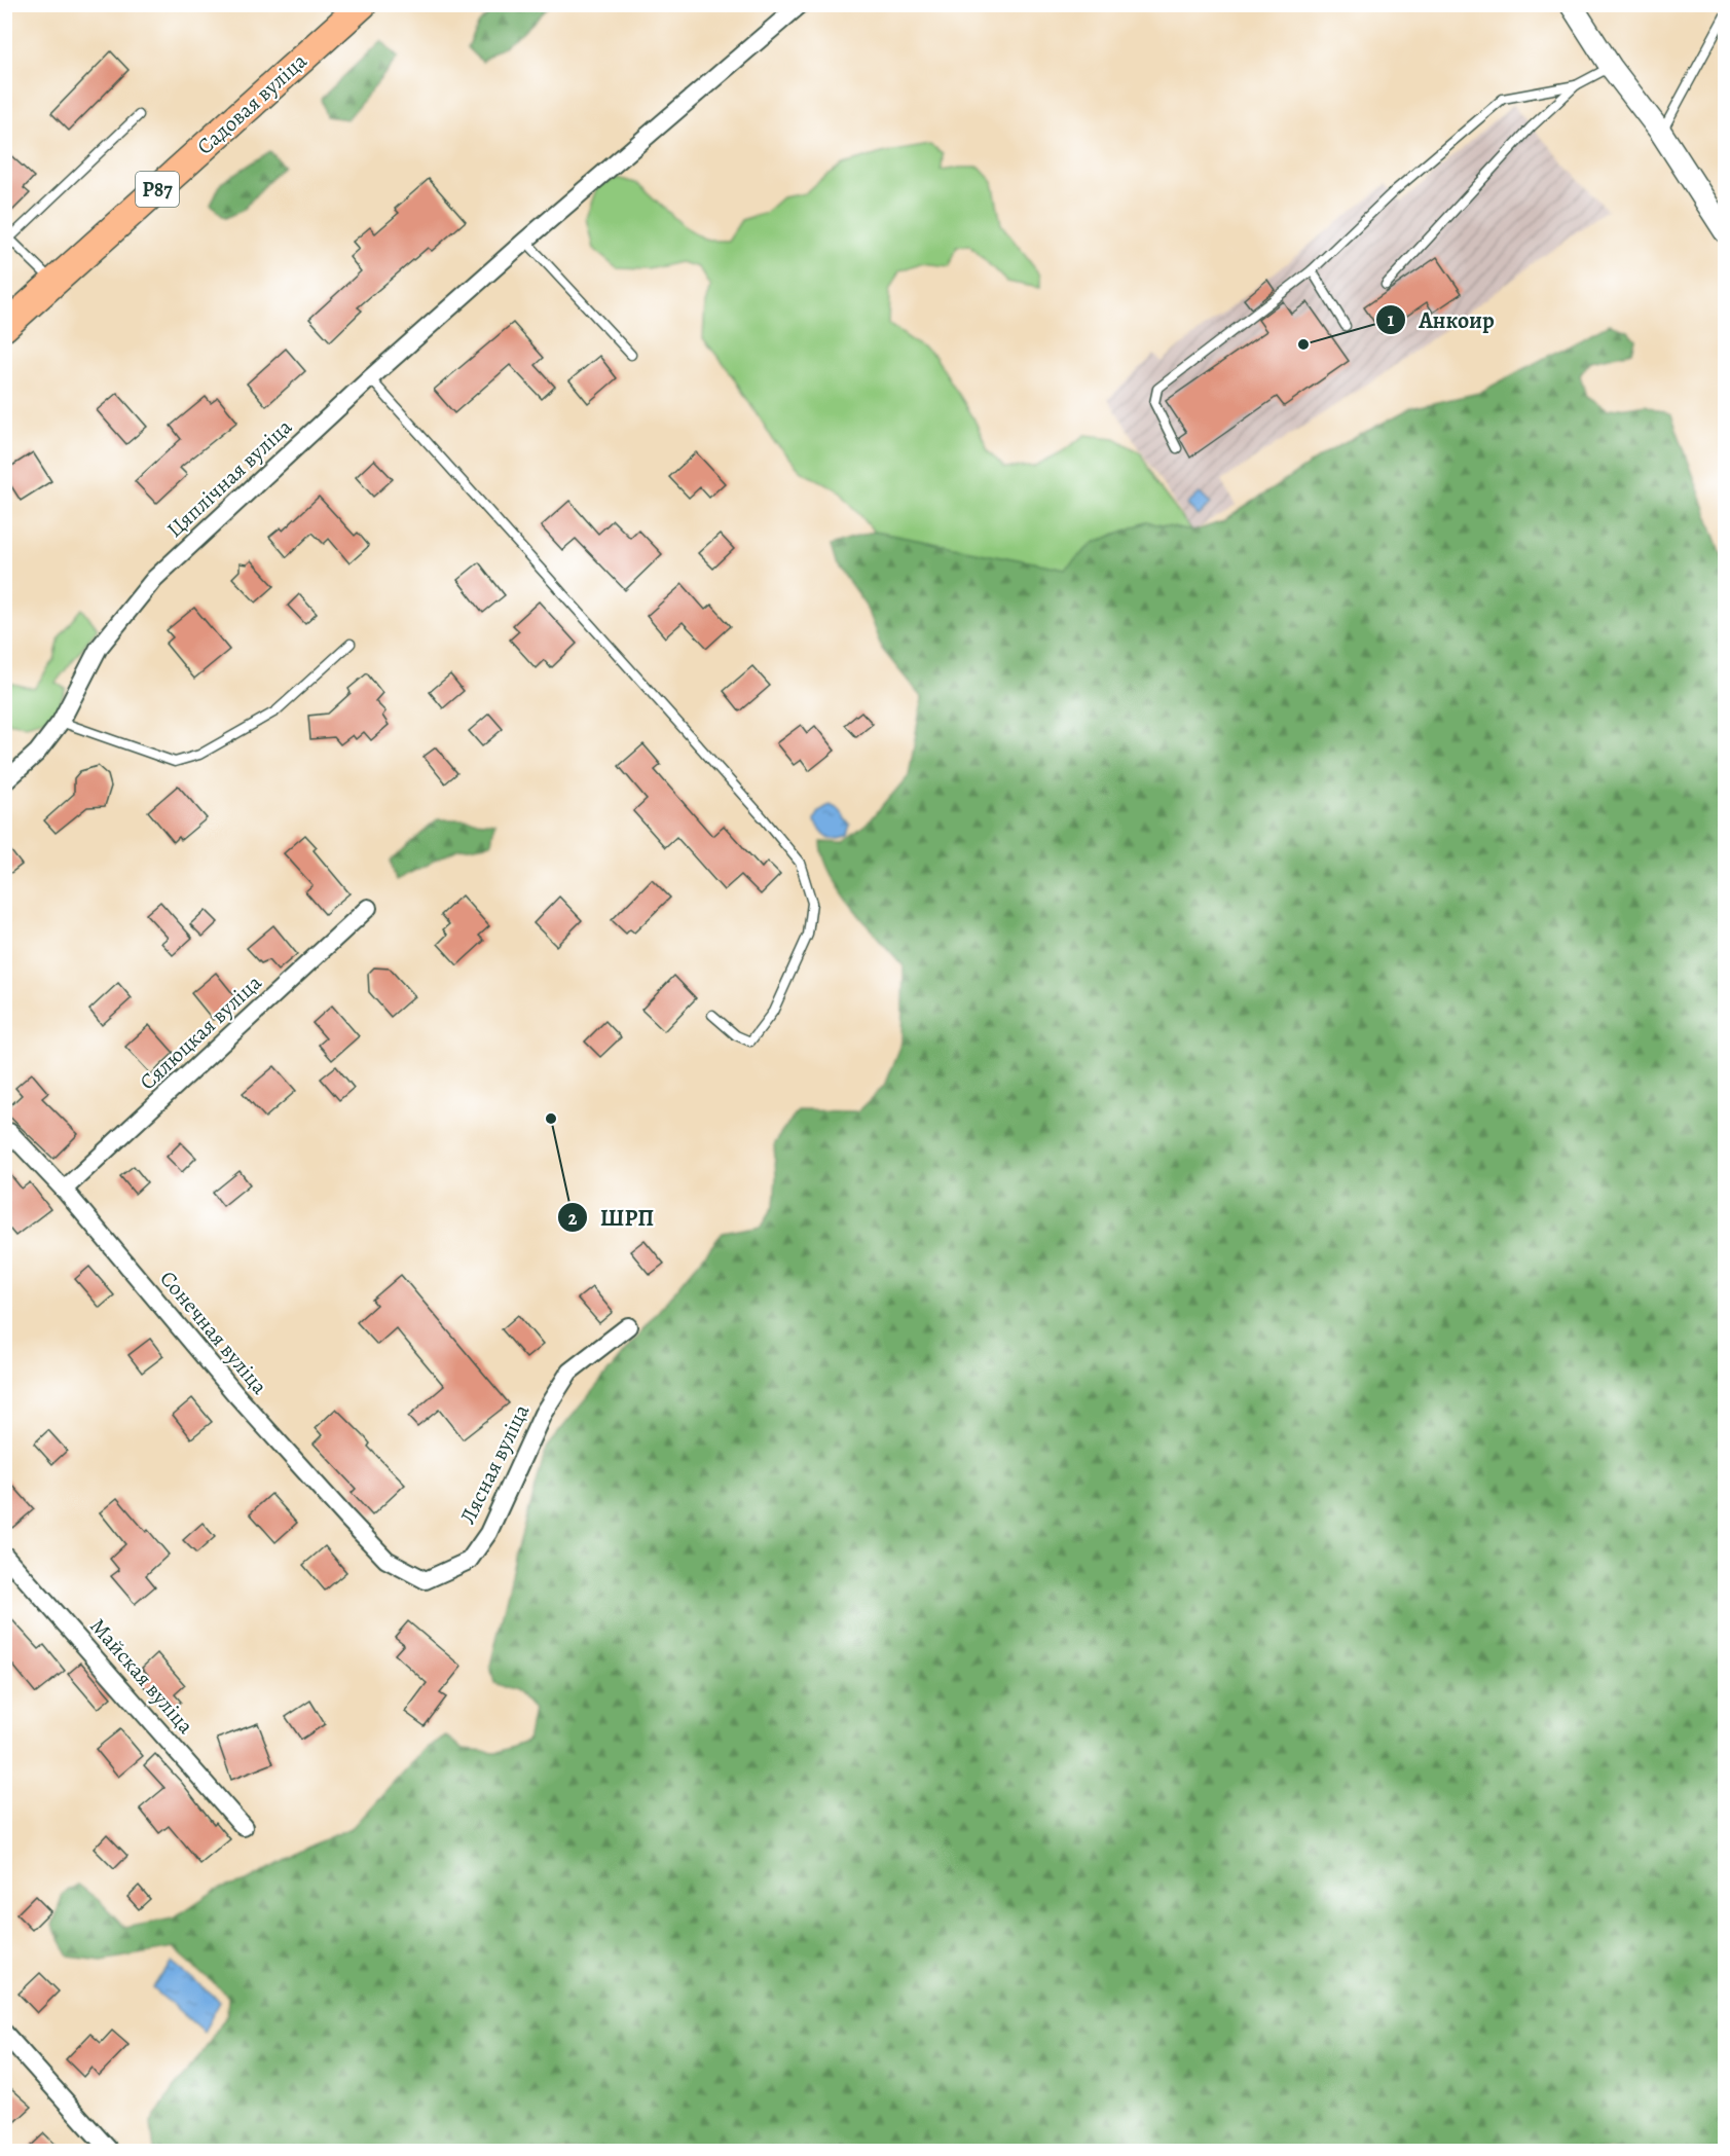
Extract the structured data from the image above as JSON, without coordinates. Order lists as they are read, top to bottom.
{
  "streets": {
    "main road": ["Садовая вуліца", "Р87"],
    "street": [
      "Цяплічная вуліца",
      "Сялюцкая вуліца",
      "Сонечная вуліца",
      "Лясная вуліца",
      "Майская вуліца"
    ]
  },
  "crossings": [
    ["Сялюцкая вуліца", "Сонечная вуліца"],
    ["Сонечная вуліца", "Лясная вуліца"]
  ],
  "places": ["Анкоир", "ШРП"]
}
